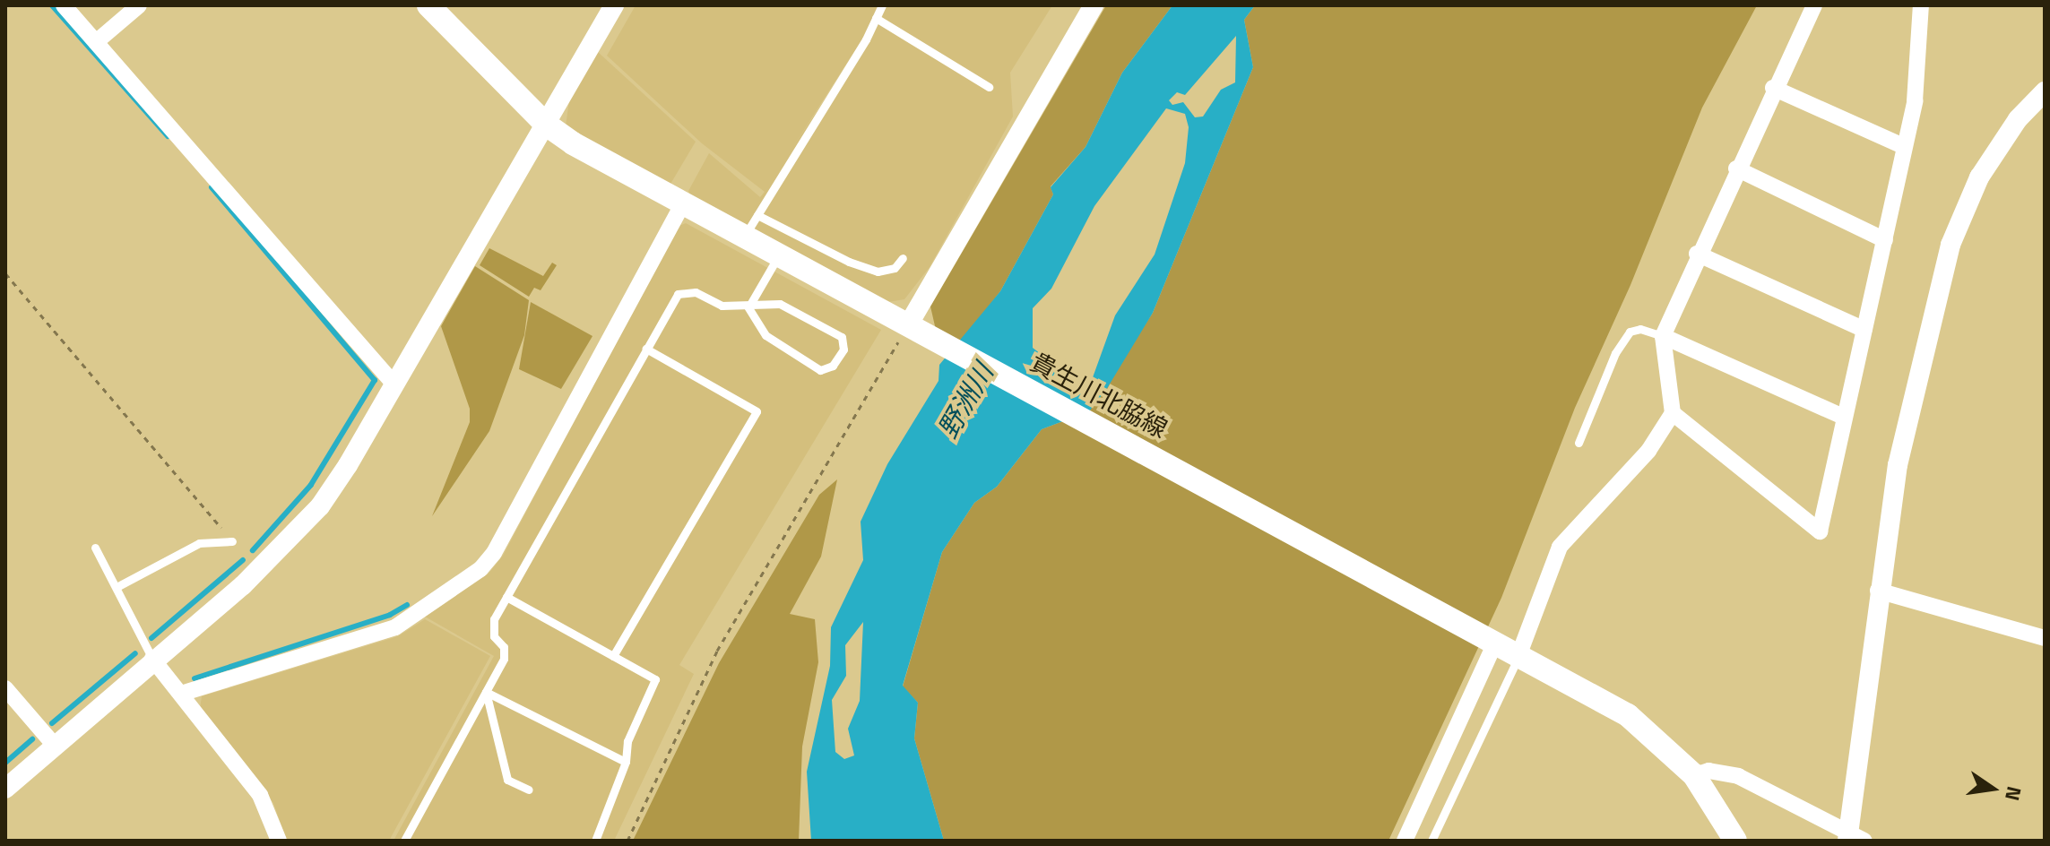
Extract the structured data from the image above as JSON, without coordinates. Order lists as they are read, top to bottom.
{
  "streets": {
    "main road": ["貴生川北脇線"]
  },
  "water": ["野洲川"],
  "north": "right"
}
